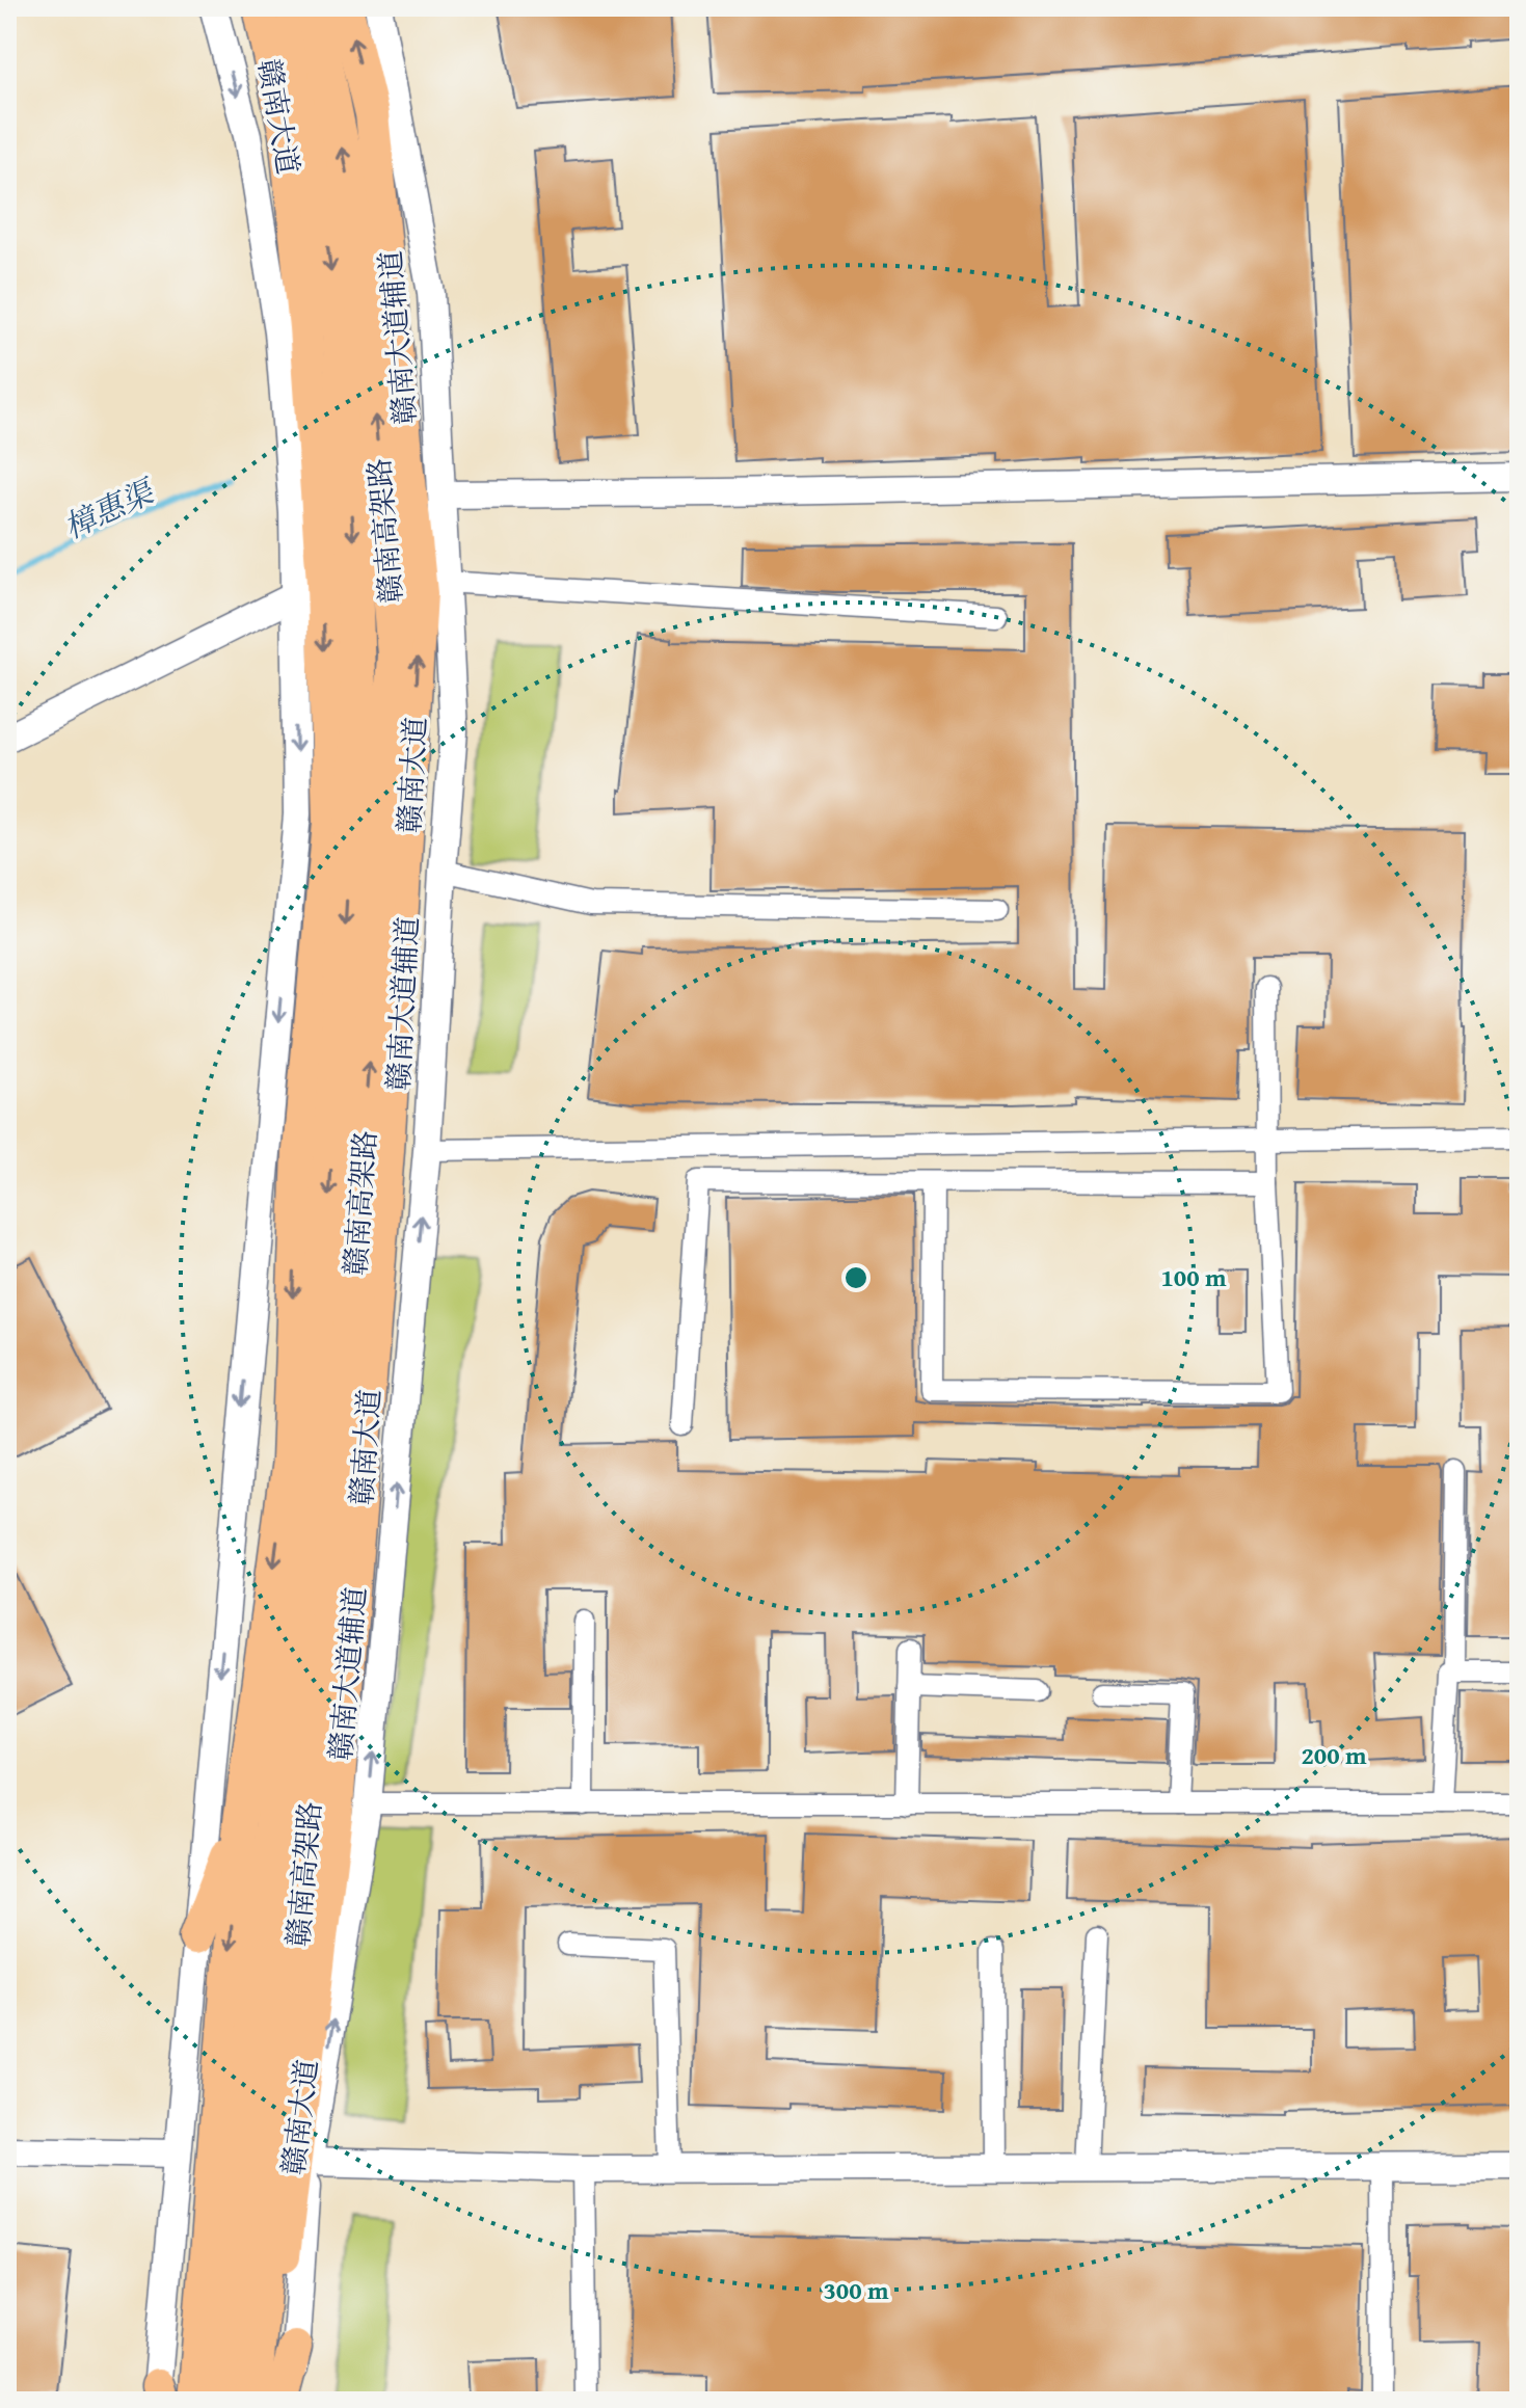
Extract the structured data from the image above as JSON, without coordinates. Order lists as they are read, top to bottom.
{
  "streets": {
    "highway": ["赣南高架路"],
    "main road": ["赣南大道"],
    "street": ["赣南大道辅道"]
  },
  "crossings": [
    ["赣南大道", "赣南大道辅道"]
  ],
  "water": ["樟惠渠"],
  "rings": ["100 m", "200 m", "300 m"]
}
